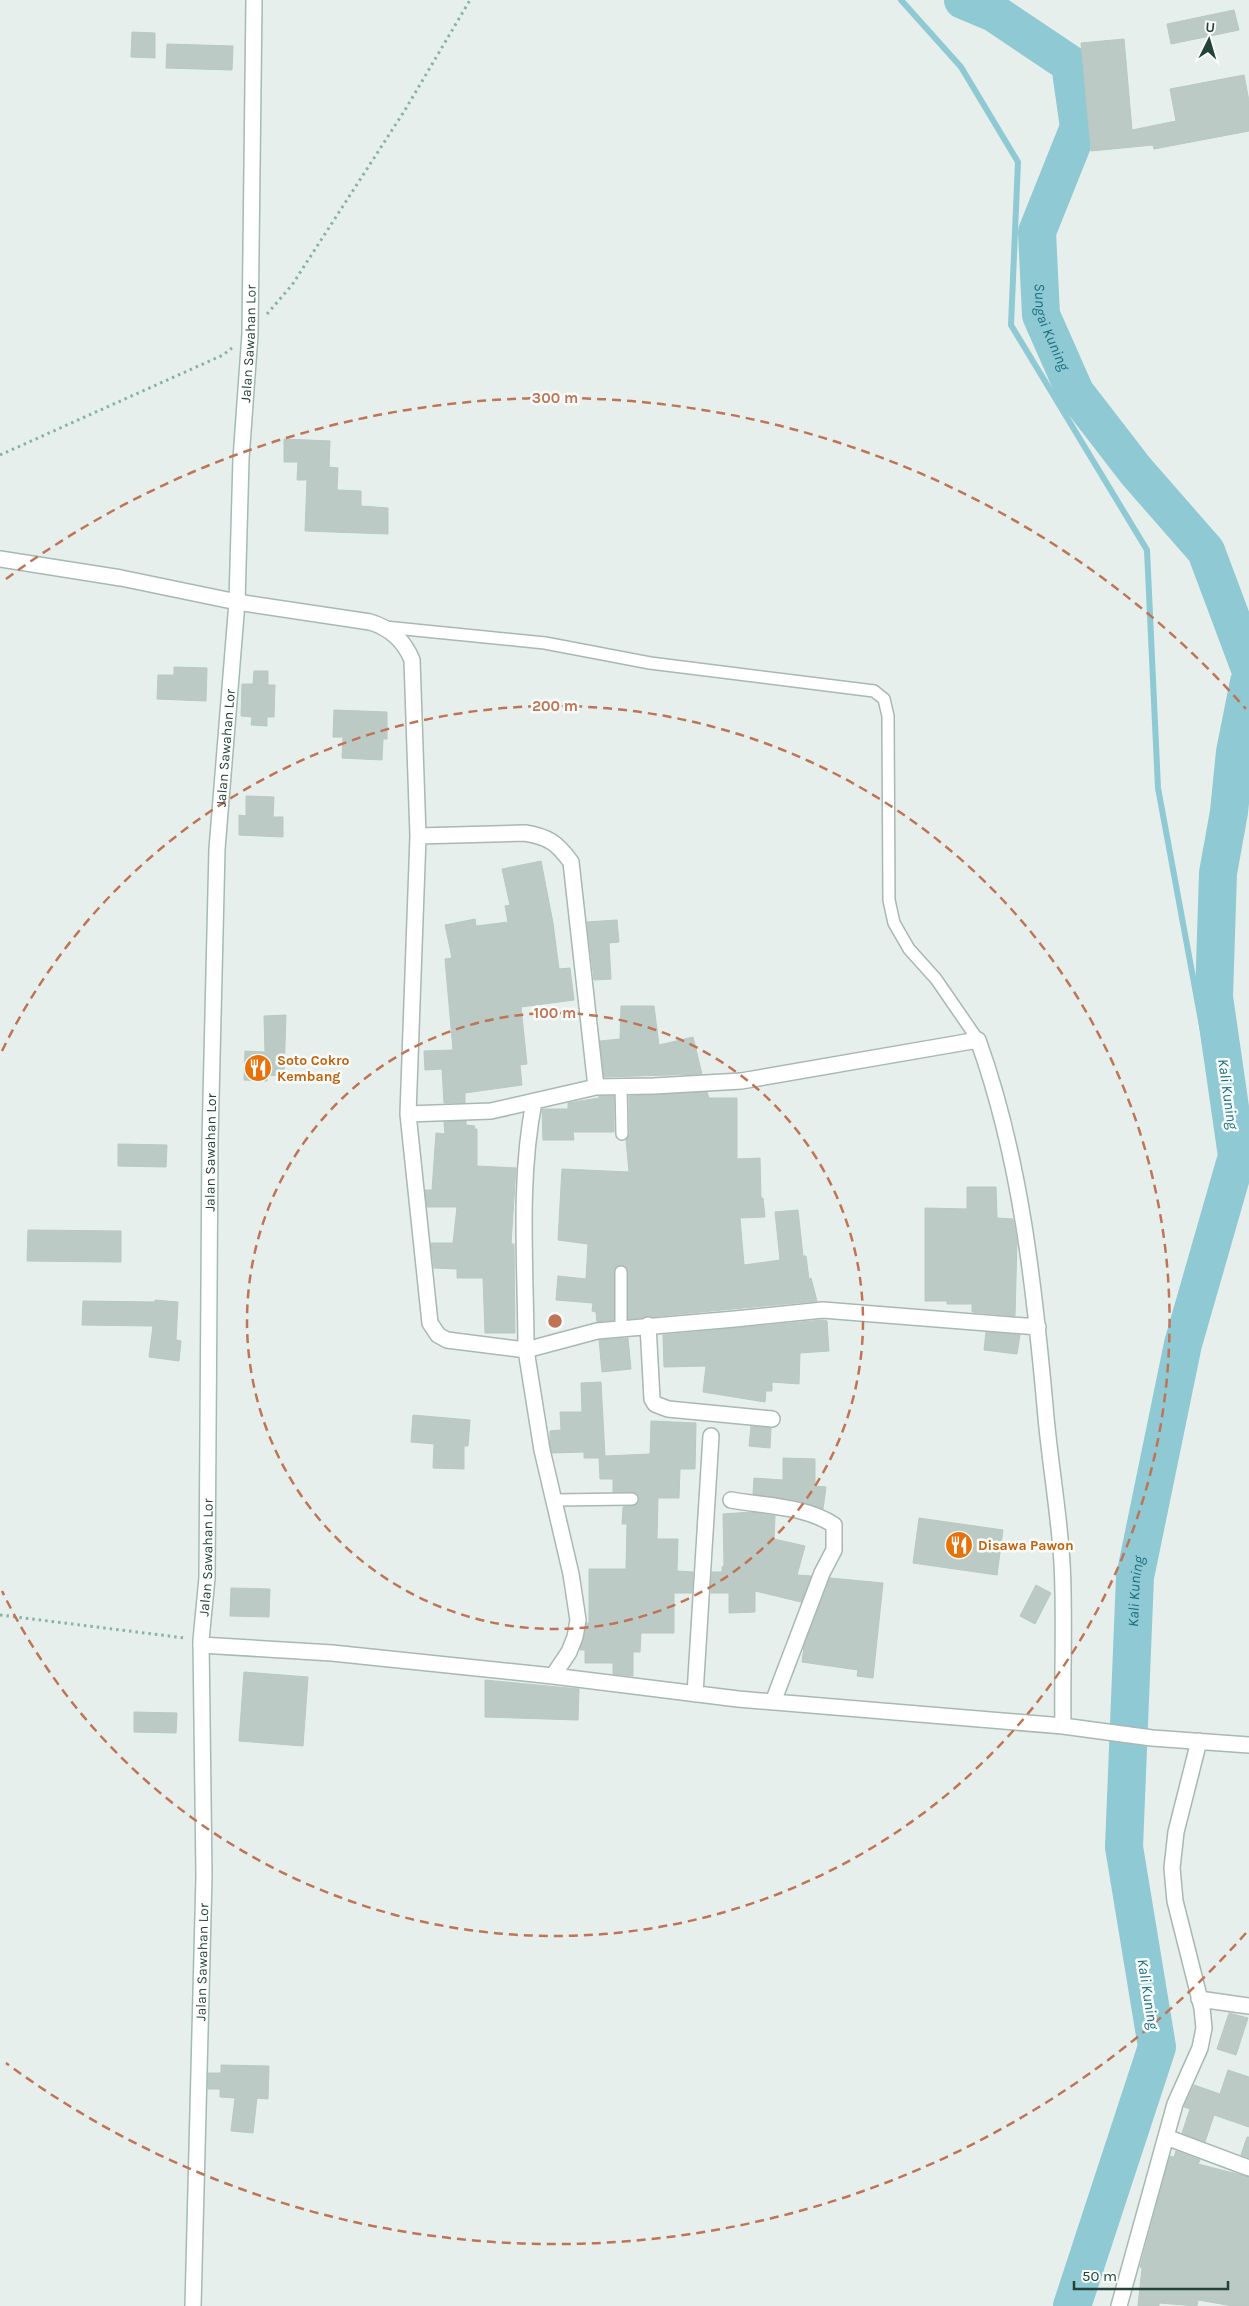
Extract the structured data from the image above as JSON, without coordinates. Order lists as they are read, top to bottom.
{
  "streets": {
    "street": ["Jalan Sawahan Lor"]
  },
  "water": ["Sungai Kuning", "Kali Kuning"],
  "places": {
    "restaurant": ["Soto Cokro Kembang", "Disawa Pawon"]
  },
  "scale_bar": "50 m",
  "north": "top",
  "rings": ["300 m", "200 m", "100 m"]
}
